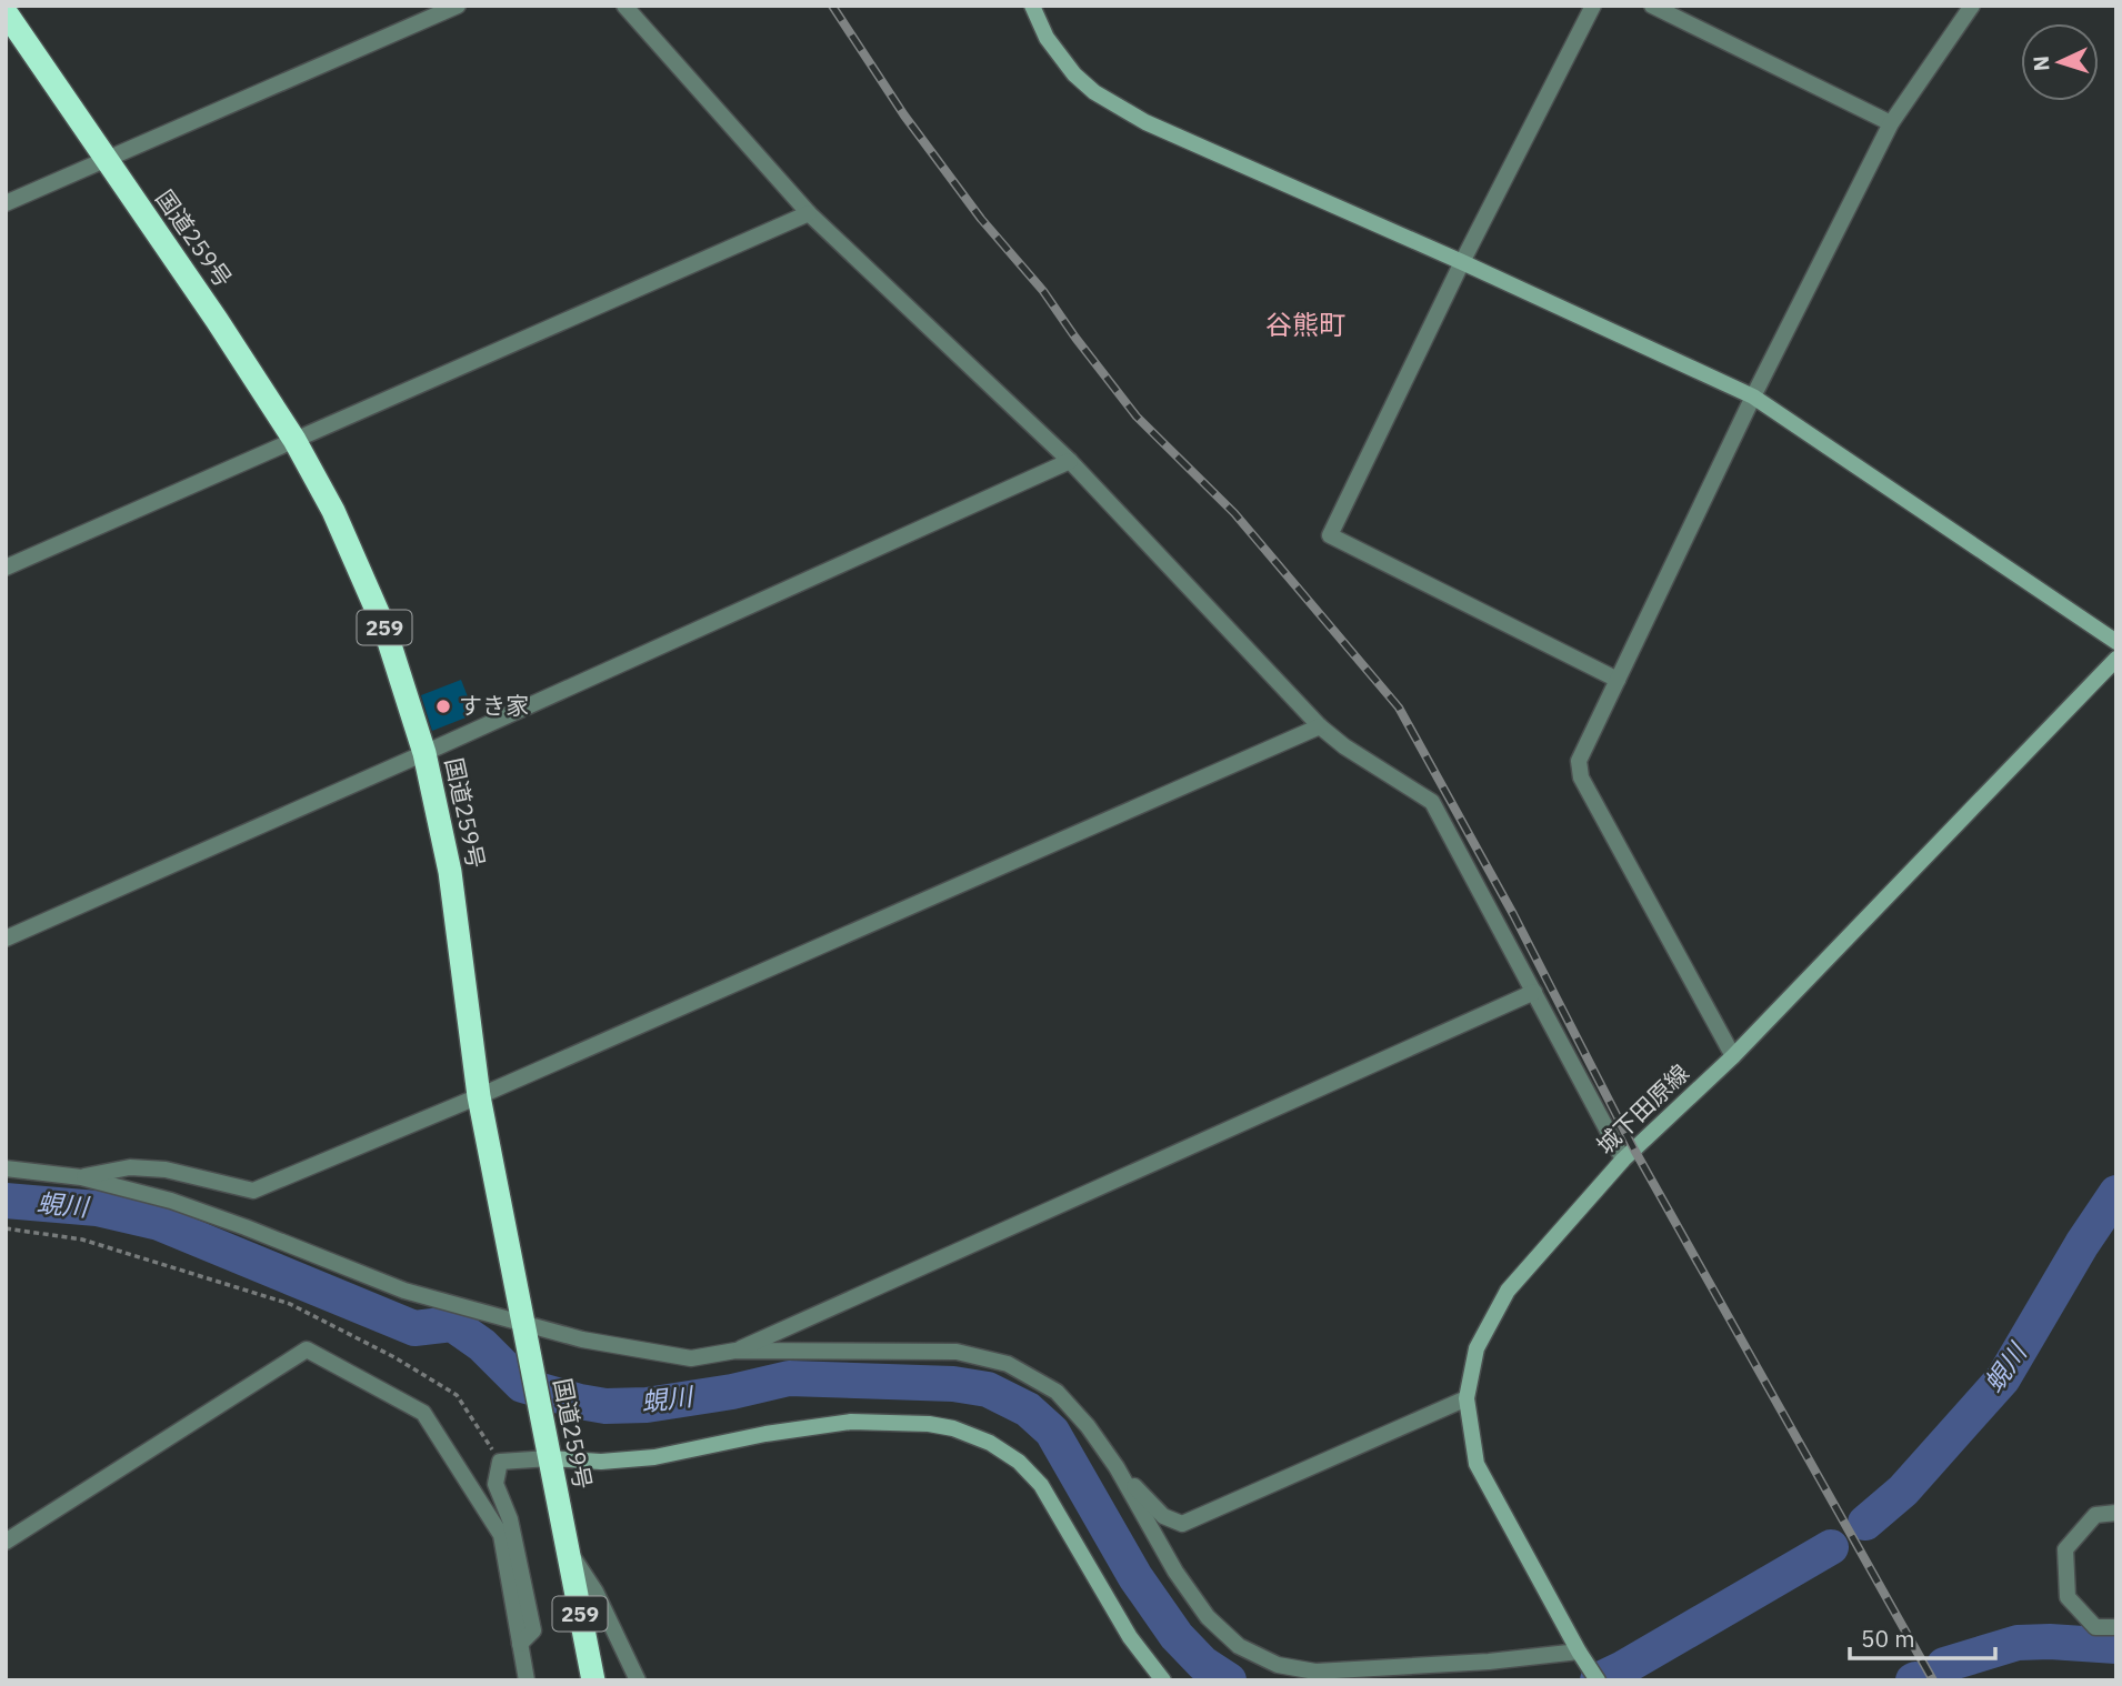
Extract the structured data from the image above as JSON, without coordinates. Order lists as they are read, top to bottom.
{
  "streets": {
    "highway": ["国道259号", "259"],
    "street": ["城下田原線"]
  },
  "districts": ["谷熊町"],
  "water": ["蜆川"],
  "places": ["すき家"],
  "scale_bar": "50 m",
  "north": "left"
}
